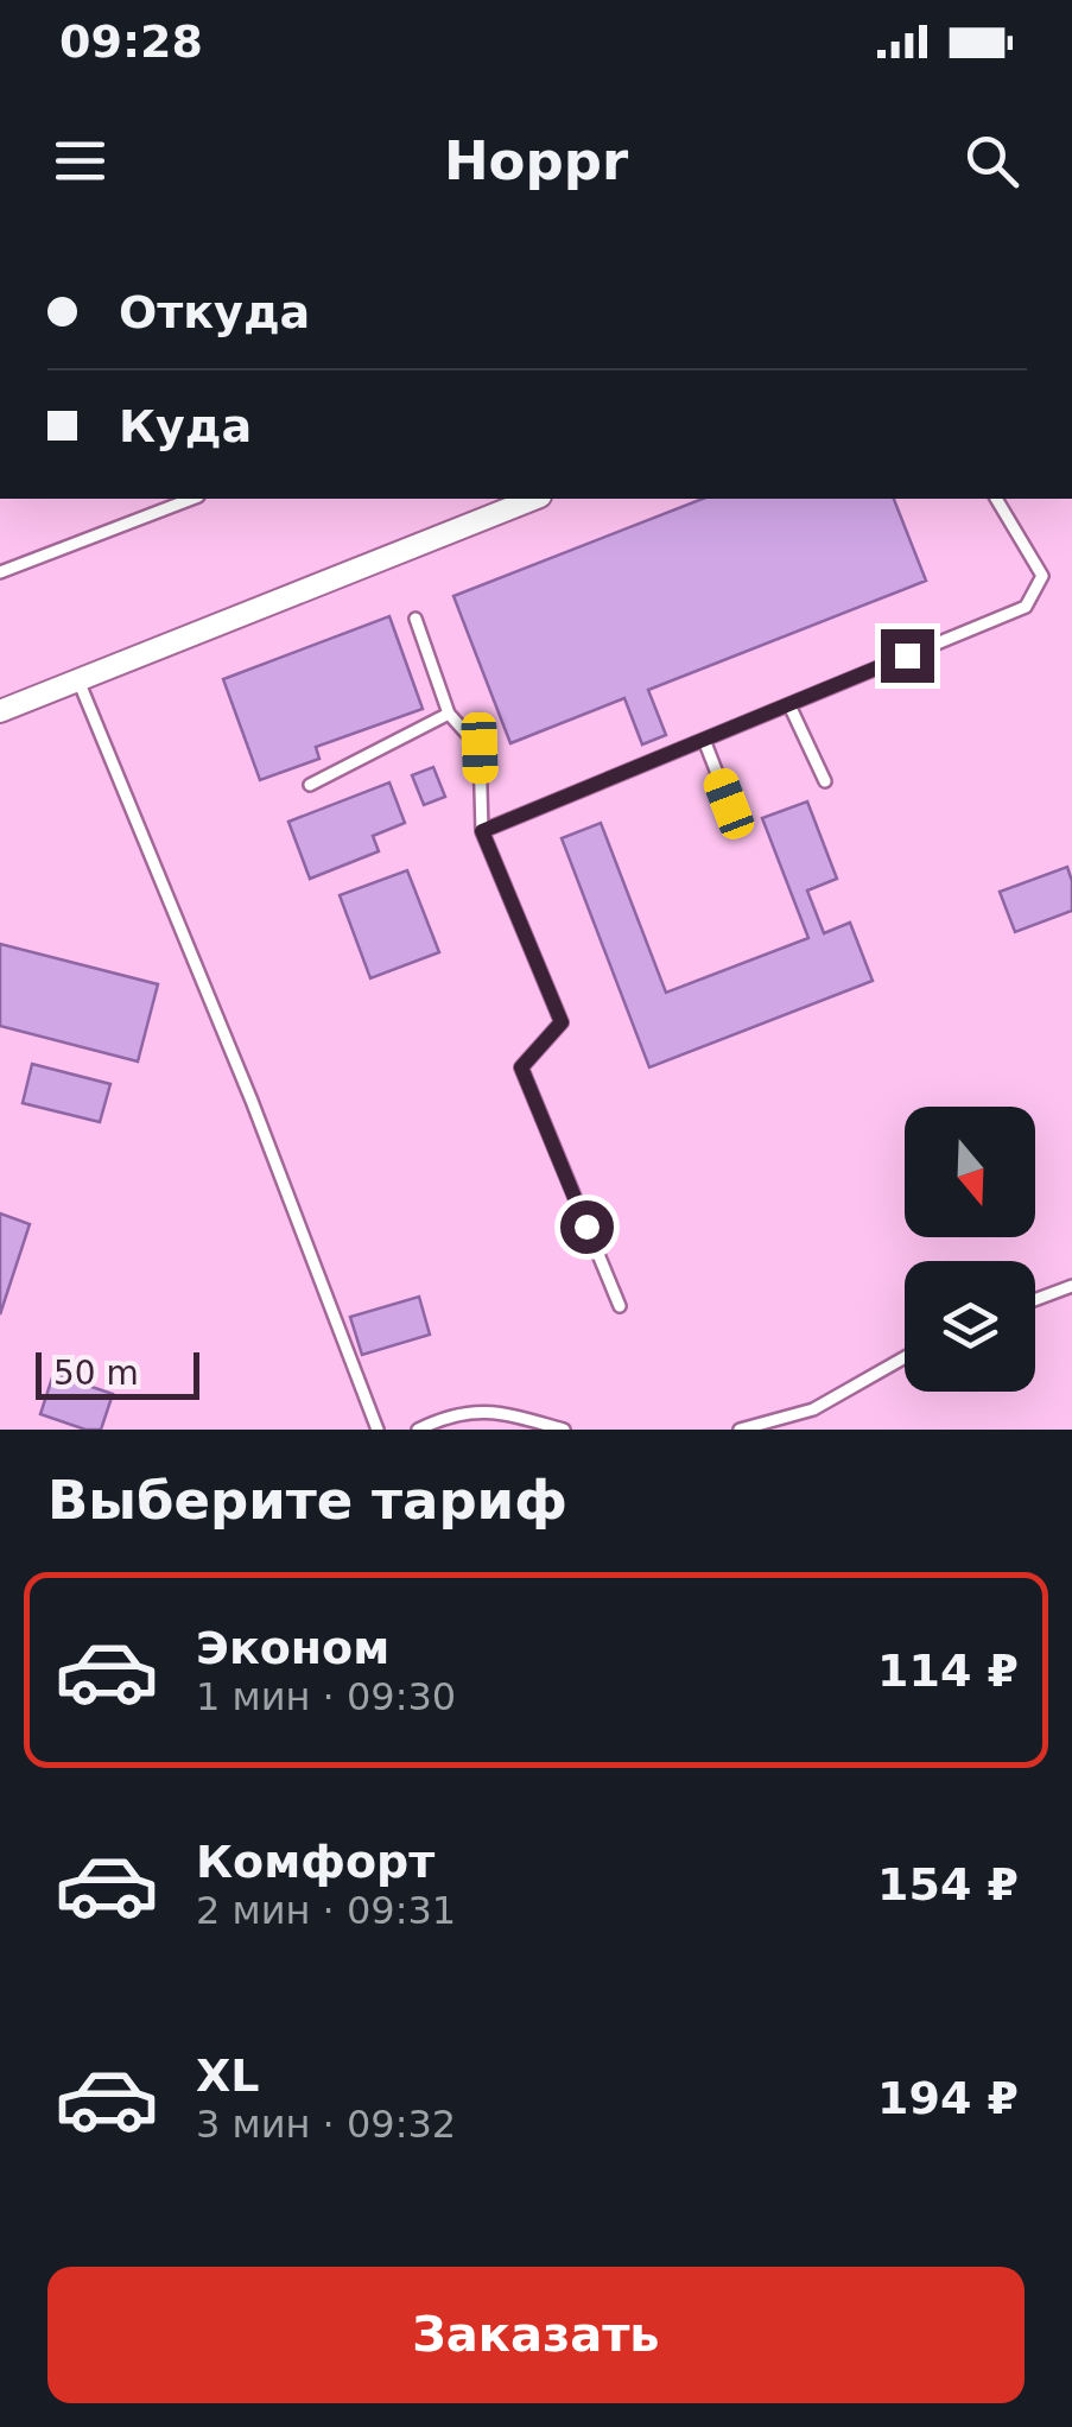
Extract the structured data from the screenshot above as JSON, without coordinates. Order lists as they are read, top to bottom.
{
  "scale_bar": "50 m",
  "north": "bottom",
  "page": {
    "status": "09:28",
    "header": "Hoppr",
    "banner": ["Откуда", "Куда"],
    "scale": "50 m",
    "heading": "Выберите тариф",
    "list": [
      {
        "name": "Эконом",
        "note": "1 мин · 09:30",
        "value": "114 ₽"
      },
      {
        "name": "Комфорт",
        "note": "2 мин · 09:31",
        "value": "154 ₽"
      },
      {
        "name": "XL",
        "note": "3 мин · 09:32",
        "value": "194 ₽"
      }
    ],
    "buttons": "Заказать"
  }
}
